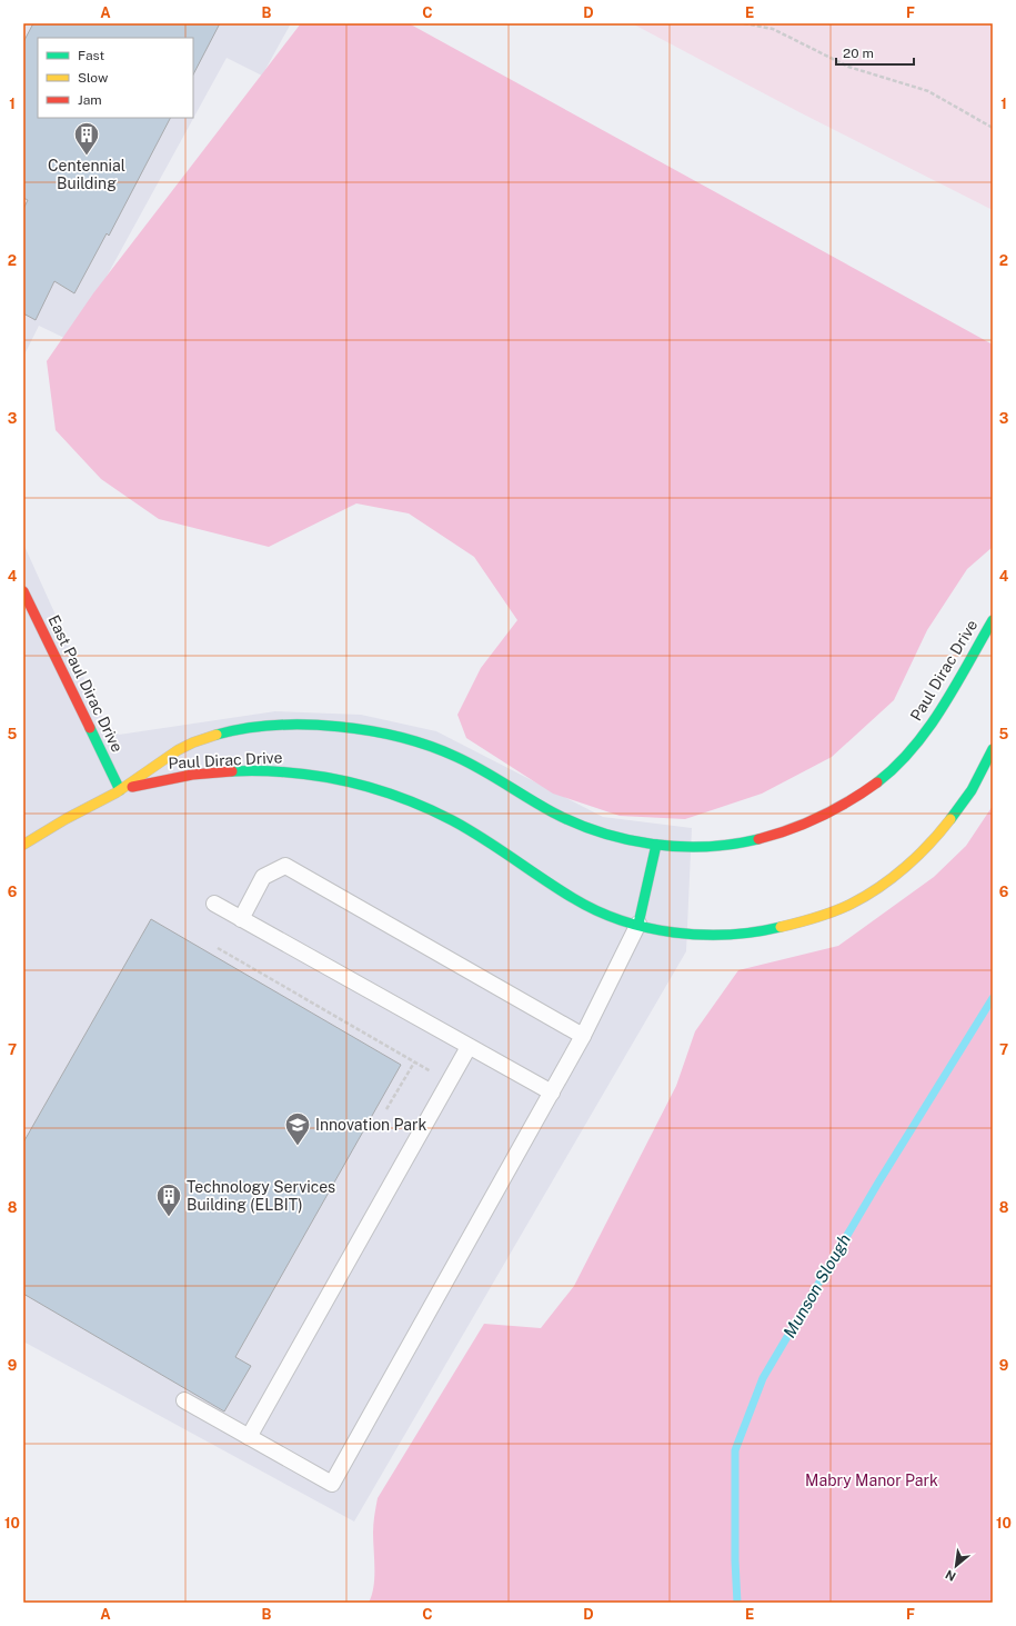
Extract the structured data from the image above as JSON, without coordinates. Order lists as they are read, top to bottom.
{
  "streets": {
    "street": ["Paul Dirac Drive", "East Paul Dirac Drive"]
  },
  "crossings": [
    ["Paul Dirac Drive", "East Paul Dirac Drive"]
  ],
  "water": ["Munson Slough"],
  "parks": ["Mabry Manor Park"],
  "places": {
    "building": ["Centennial Building", "Technology Services Building (ELBIT)"],
    "school or university": ["Innovation Park"]
  },
  "legend": ["Fast", "Slow", "Jam"],
  "scale_bar": "20 m",
  "north": "bottom left",
  "grid": {
    "columns": [
      "A",
      "B",
      "C",
      "D",
      "E",
      "F"
    ],
    "rows": [
      "1",
      "2",
      "3",
      "4",
      "5",
      "6",
      "7",
      "8",
      "9",
      "10"
    ]
  }
}
